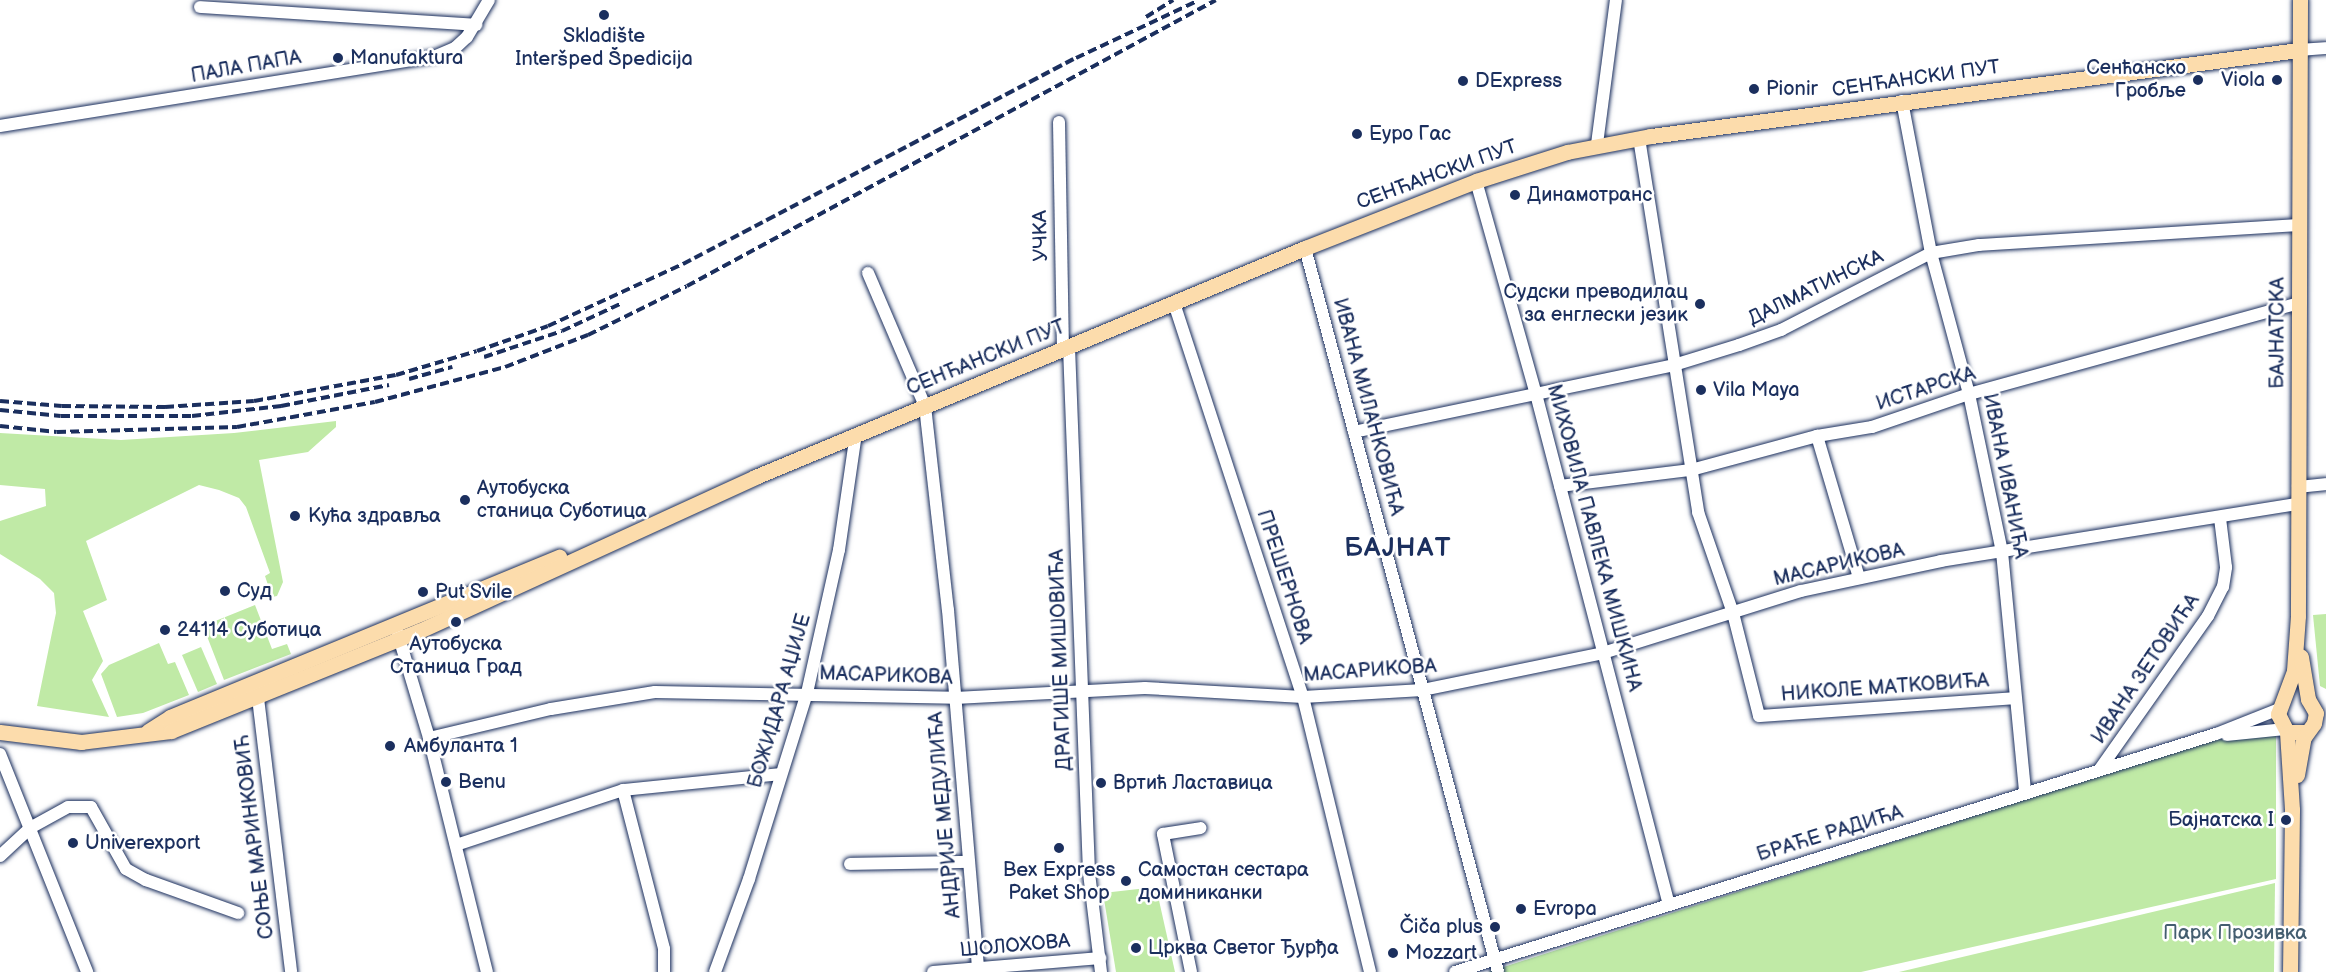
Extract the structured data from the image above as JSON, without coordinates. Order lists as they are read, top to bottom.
{
  "streets": {
    "main road": ["СЕНЋАНСКИ ПУТ", "БАЈНАТСКА"],
    "street": [
      "ПАЛА ПАПА",
      "УЧКА",
      "ДАЛМАТИНСКА",
      "ИСТАРСКА",
      "ИВАНА МИЛАНКОВИЋА",
      "ИВАНА ИВАНИЋА",
      "МИХОВИЛА ПАВЛЕКА МИШКИНА",
      "МАСАРИКОВА",
      "ПРЕШЕРНОВА",
      "ДРАГИШЕ МИШОВИЋА",
      "ИВАНА ЗЕТОВИЋА",
      "НИКОЛЕ МАТКОВИЋА",
      "БОЖИДАРА АЏИЈЕ",
      "АНДРИЈЕ МЕДУЛИЋА",
      "БРАЋЕ РАДИЋА",
      "СОЊЕ МАРИНКОВИЋ",
      "ШОЛОХОВА"
    ]
  },
  "crossings": [
    ["СЕНЋАНСКИ ПУТ", "УЧКА"],
    ["СЕНЋАНСКИ ПУТ", "БАЈНАТСКА"],
    ["СЕНЋАНСКИ ПУТ", "ИВАНА МИЛАНКОВИЋА"],
    ["СЕНЋАНСКИ ПУТ", "ИВАНА ИВАНИЋА"],
    ["СЕНЋАНСКИ ПУТ", "МИХОВИЛА ПАВЛЕКА МИШКИНА"],
    ["СЕНЋАНСКИ ПУТ", "ПРЕШЕРНОВА"],
    ["СЕНЋАНСКИ ПУТ", "ДРАГИШЕ МИШОВИЋА"],
    ["СЕНЋАНСКИ ПУТ", "БОЖИДАРА АЏИЈЕ"],
    ["СЕНЋАНСКИ ПУТ", "АНДРИЈЕ МЕДУЛИЋА"],
    ["СЕНЋАНСКИ ПУТ", "СОЊЕ МАРИНКОВИЋ"],
    ["УЧКА", "ДРАГИШЕ МИШОВИЋА"],
    ["ДАЛМАТИНСКА", "БАЈНАТСКА"],
    ["ДАЛМАТИНСКА", "ИВАНА МИЛАНКОВИЋА"],
    ["ДАЛМАТИНСКА", "ИВАНА ИВАНИЋА"],
    ["ДАЛМАТИНСКА", "МИХОВИЛА ПАВЛЕКА МИШКИНА"],
    ["БАЈНАТСКА", "ИСТАРСКА"],
    ["БАЈНАТСКА", "МАСАРИКОВА"],
    ["БАЈНАТСКА", "БРАЋЕ РАДИЋА"],
    ["ИСТАРСКА", "ИВАНА ИВАНИЋА"],
    ["ИСТАРСКА", "МИХОВИЛА ПАВЛЕКА МИШКИНА"],
    ["ИВАНА МИЛАНКОВИЋА", "МАСАРИКОВА"],
    ["ИВАНА МИЛАНКОВИЋА", "БРАЋЕ РАДИЋА"],
    ["ИВАНА ИВАНИЋА", "МАСАРИКОВА"],
    ["ИВАНА ИВАНИЋА", "НИКОЛЕ МАТКОВИЋА"],
    ["ИВАНА ИВАНИЋА", "БРАЋЕ РАДИЋА"],
    ["МИХОВИЛА ПАВЛЕКА МИШКИНА", "МАСАРИКОВА"],
    ["МИХОВИЛА ПАВЛЕКА МИШКИНА", "БРАЋЕ РАДИЋА"],
    ["МАСАРИКОВА", "ПРЕШЕРНОВА"],
    ["МАСАРИКОВА", "ДРАГИШЕ МИШОВИЋА"],
    ["МАСАРИКОВА", "ИВАНА ЗЕТОВИЋА"],
    ["МАСАРИКОВА", "НИКОЛЕ МАТКОВИЋА"],
    ["МАСАРИКОВА", "БОЖИДАРА АЏИЈЕ"],
    ["МАСАРИКОВА", "АНДРИЈЕ МЕДУЛИЋА"],
    ["ДРАГИШЕ МИШОВИЋА", "ШОЛОХОВА"],
    ["ИВАНА ЗЕТОВИЋА", "БРАЋЕ РАДИЋА"],
    ["АНДРИЈЕ МЕДУЛИЋА", "ШОЛОХОВА"]
  ],
  "districts": ["БАЈНАТ"],
  "parks": ["Парк Прозивка"],
  "places": [
    "Skladište Interšped Špedicija",
    "Manufaktura",
    "Сенћанско Гробље",
    "Viola",
    "DExpress",
    "Pionir",
    "Еуро Гас",
    "Динамотранс",
    "Судски преводилац за енглески језик",
    "Vila Maya",
    "Аутобуска станица Суботица",
    "Кућа здравља",
    "Суд",
    "Put Svile",
    "Аутобуска Станица Град",
    "24114 Суботица",
    "Амбуланта 1",
    "Benu",
    "Вртић Ластавица",
    "Бајнатска I",
    "Univerexport",
    "Bex Express Paket Shop",
    "Самостан сестара доминиканки",
    "Evropa",
    "Čiča plus",
    "Црква Светог Ђурђа",
    "Mozzart"
  ]
}
